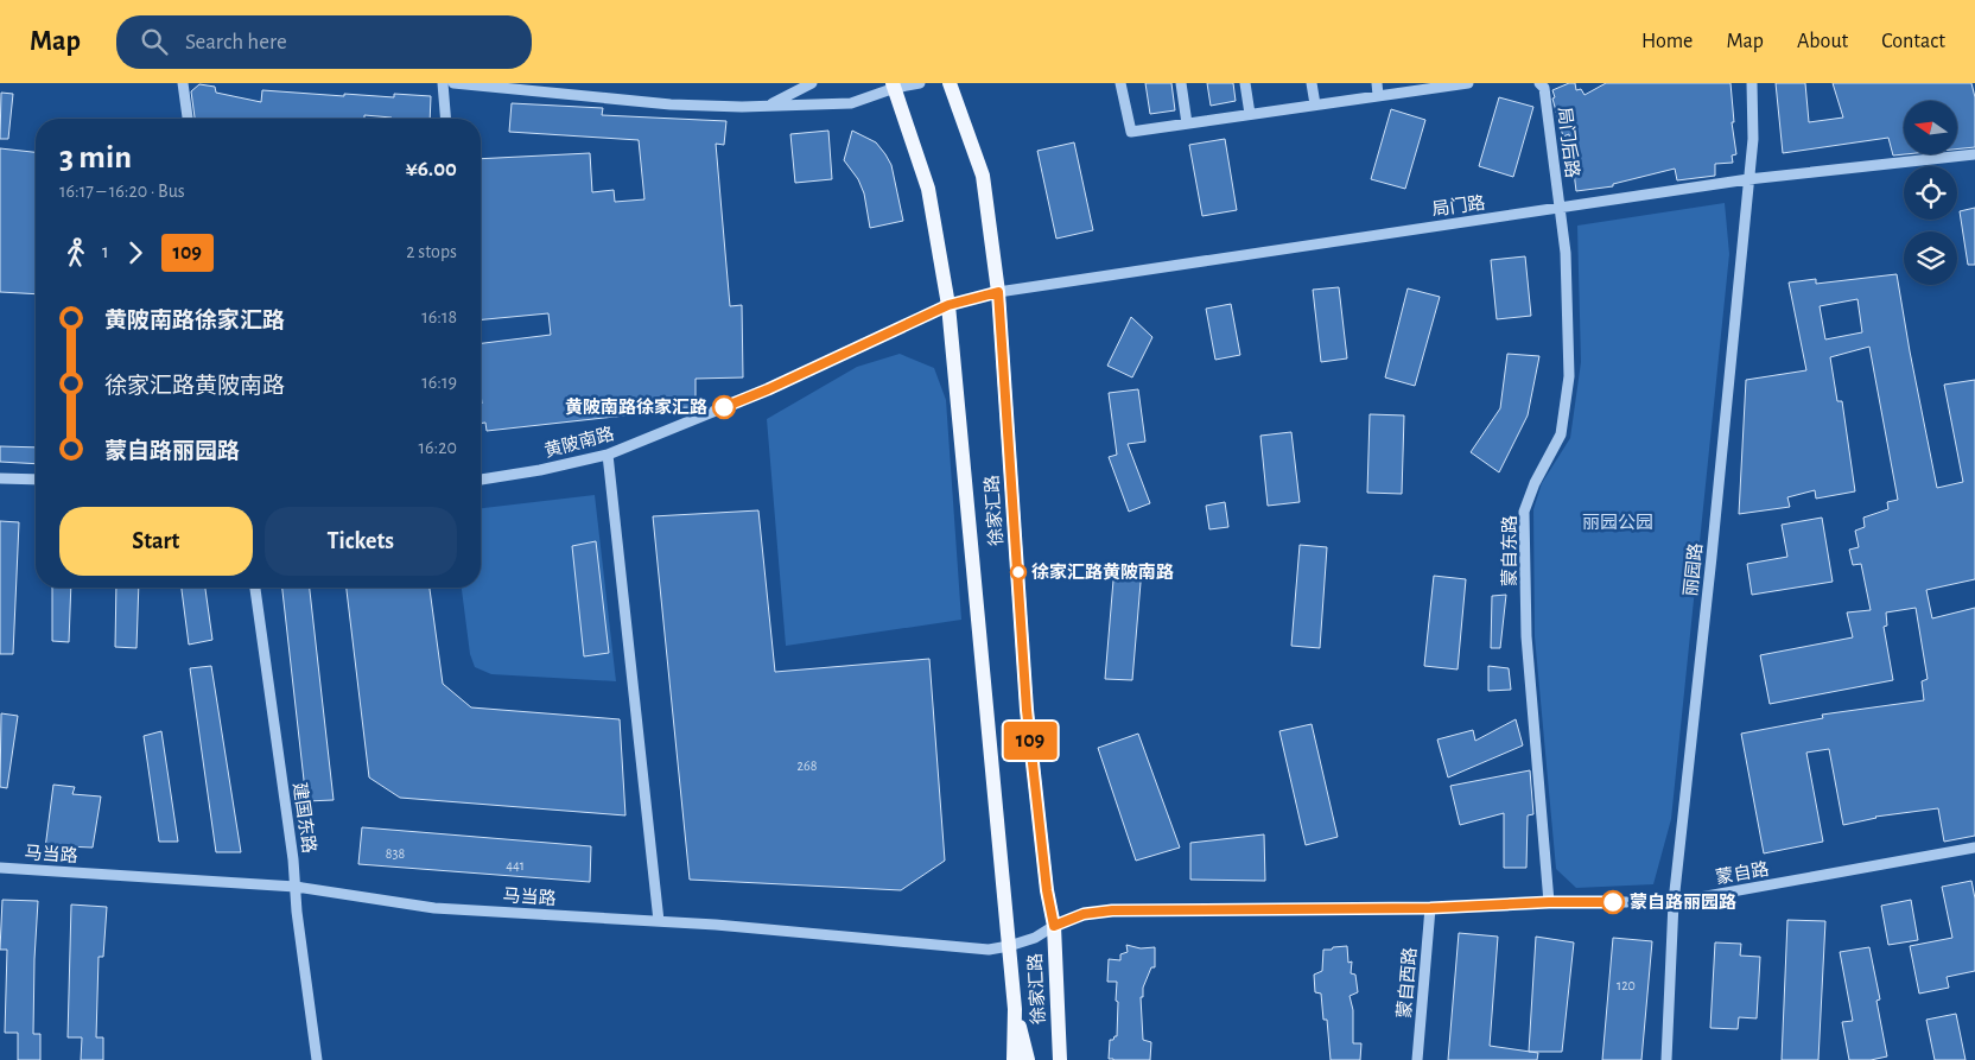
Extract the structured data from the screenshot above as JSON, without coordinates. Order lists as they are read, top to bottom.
{
  "streets": {
    "main road": ["徐家汇路"],
    "street": [
      "局门后路",
      "局门路",
      "黄陂南路",
      "蒙自东路",
      "丽园路",
      "建国东路",
      "马当路",
      "蒙自路",
      "蒙自西路"
    ]
  },
  "crossings": [
    ["局门后路", "局门路"],
    ["局门后路", "蒙自东路"],
    ["局门路", "黄陂南路"],
    ["局门路", "徐家汇路"],
    ["局门路", "蒙自东路"],
    ["局门路", "丽园路"],
    ["黄陂南路", "徐家汇路"],
    ["徐家汇路", "马当路"],
    ["徐家汇路", "蒙自路"],
    ["蒙自东路", "蒙自路"],
    ["丽园路", "蒙自路"],
    ["建国东路", "马当路"],
    ["马当路", "蒙自路"],
    ["蒙自路", "蒙自西路"]
  ],
  "parks": ["丽园公园"],
  "places": ["黄陂南路徐家汇路", "徐家汇路黄陂南路", "蒙自路丽园路"],
  "lines": ["bus line 109"],
  "house_numbers": [
    "268",
    "838",
    "441",
    "120"
  ],
  "north": "left",
  "page": {
    "header": "Map",
    "search": "Search here",
    "nav": [
      "Home",
      "Map",
      "About",
      "Contact"
    ],
    "on_map": "109",
    "heading": ["3 min", "16:17 – 16:20 · Bus", "¥6.00"],
    "legs": ["1", "109", "2 stops"],
    "list": [
      {
        "name": "黄陂南路徐家汇路",
        "value": "16:18"
      },
      {
        "name": "徐家汇路黄陂南路",
        "value": "16:19"
      },
      {
        "name": "蒙自路丽园路",
        "value": "16:20"
      }
    ],
    "buttons": ["Start", "Tickets"]
  }
}
